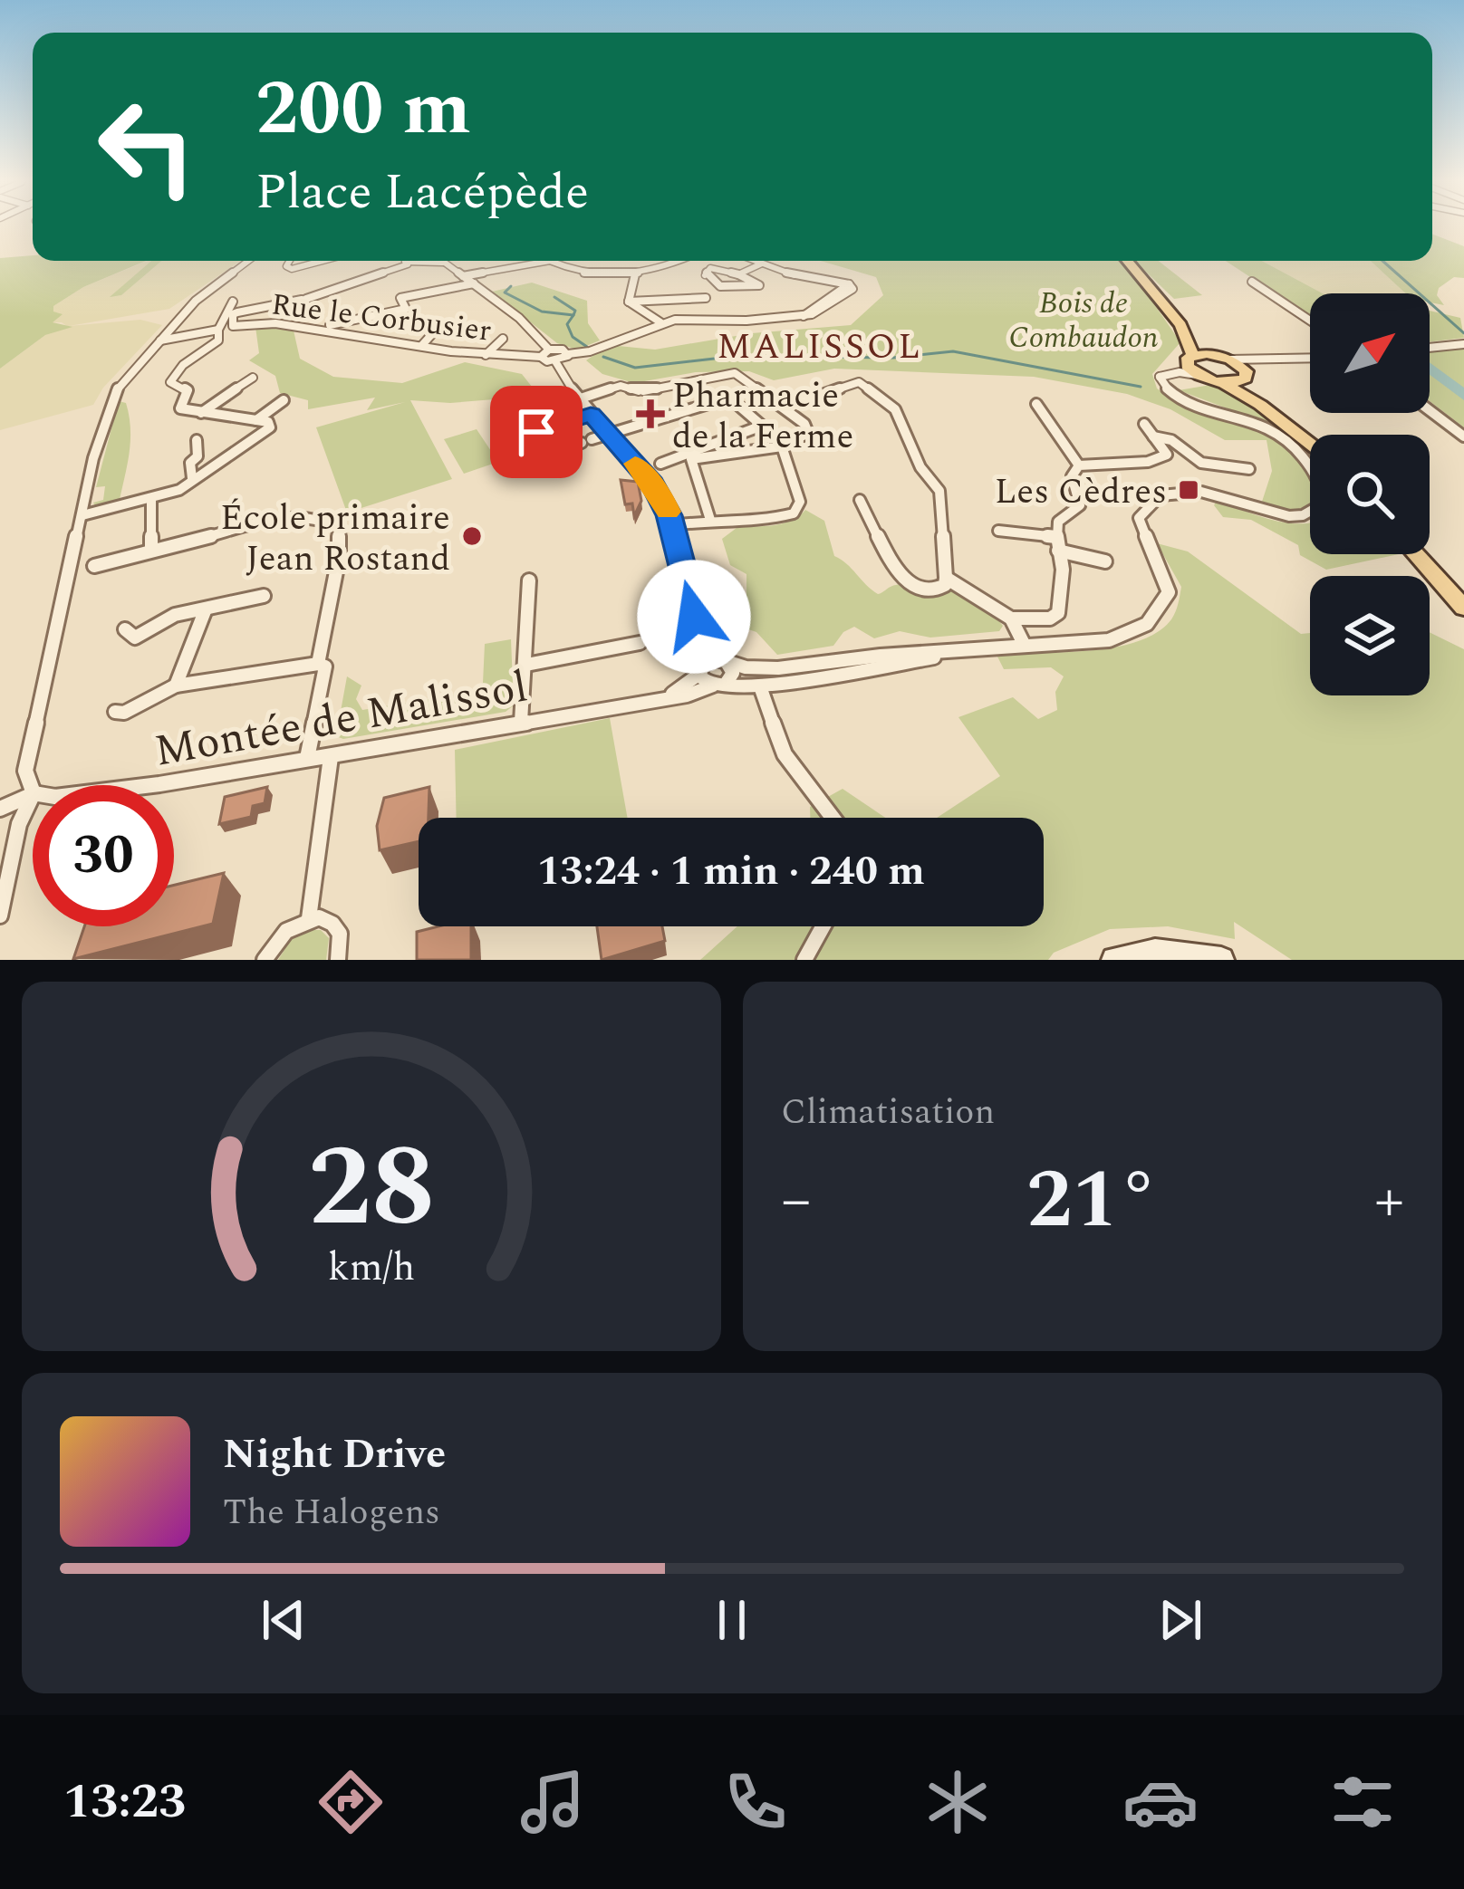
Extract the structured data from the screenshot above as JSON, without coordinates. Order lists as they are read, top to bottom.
{
  "streets": {
    "street": ["Rue le Corbusier", "Montée de Malissol"]
  },
  "districts": ["MALISSOL"],
  "parks": ["Bois de Combaudon"],
  "places": {
    "health": ["Pharmacie de la Ferme"],
    "transit": ["Les Cèdres"],
    "other": ["École primaire Jean Rostand"]
  },
  "north": "top right",
  "page": {
    "turn": ["200 m", "Place Lacépède"],
    "limit": "30",
    "trip": "13:24 · 1 min · 240 m",
    "tile": "Climatisation",
    "heat": ["−", "21°", "+"],
    "song": ["Night Drive", "The Halogens"],
    "tabs": "13:23",
    "gauge": ["28", "km/h"]
  }
}
